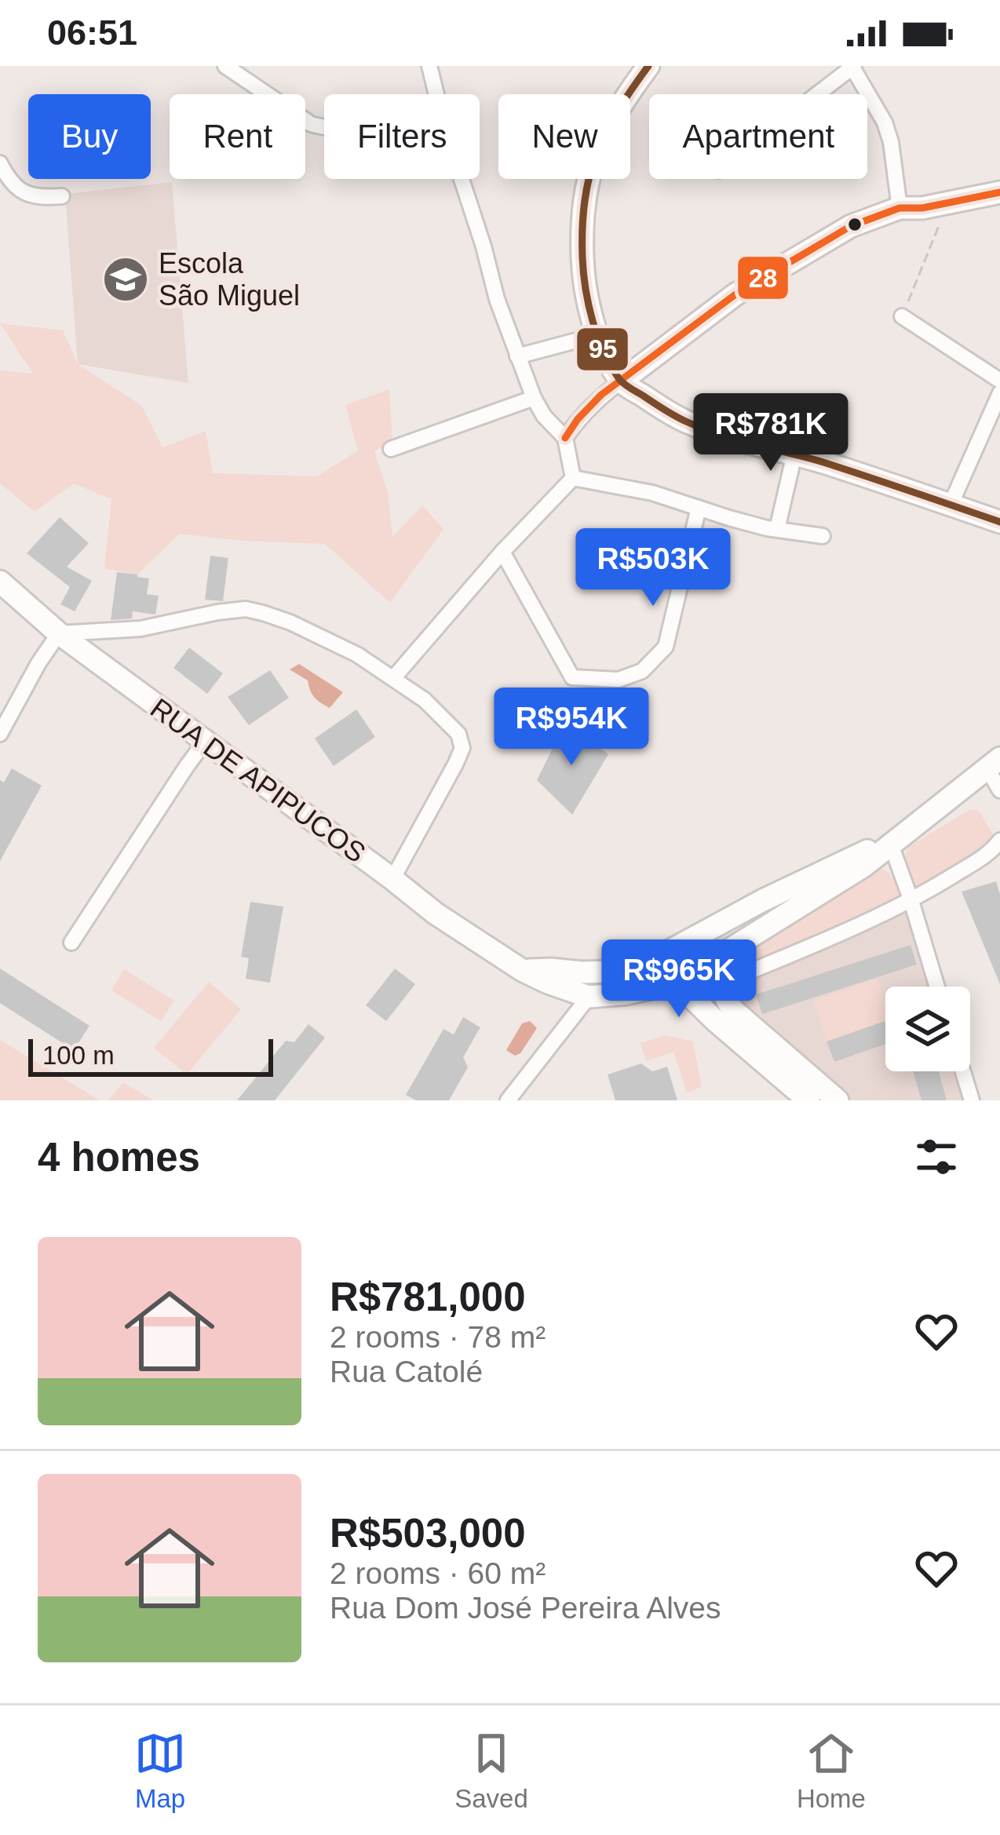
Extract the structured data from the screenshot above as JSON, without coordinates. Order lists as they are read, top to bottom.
{
  "streets": {
    "main road": ["RUA DE APIPUCOS"]
  },
  "places": {
    "school or university": ["Escola São Miguel"]
  },
  "lines": ["transit line 95", "transit line 28"],
  "scale_bar": "100 m",
  "page": {
    "status": "06:51",
    "chip": [
      "Buy",
      "Rent",
      "Filters",
      "New",
      "Apartment"
    ],
    "price": [
      "R$781K",
      "R$503K",
      "R$954K",
      "R$965K"
    ],
    "scale": "100 m",
    "heading": "4 homes",
    "list": [
      {
        "name": "R$781,000",
        "note": "2 rooms · 78 m² · Rua Catolé"
      },
      {
        "name": "R$503,000",
        "note": "2 rooms · 60 m² · Rua Dom José Pereira Alves"
      }
    ],
    "tabs": ["Map", "Saved", "Home"]
  }
}
